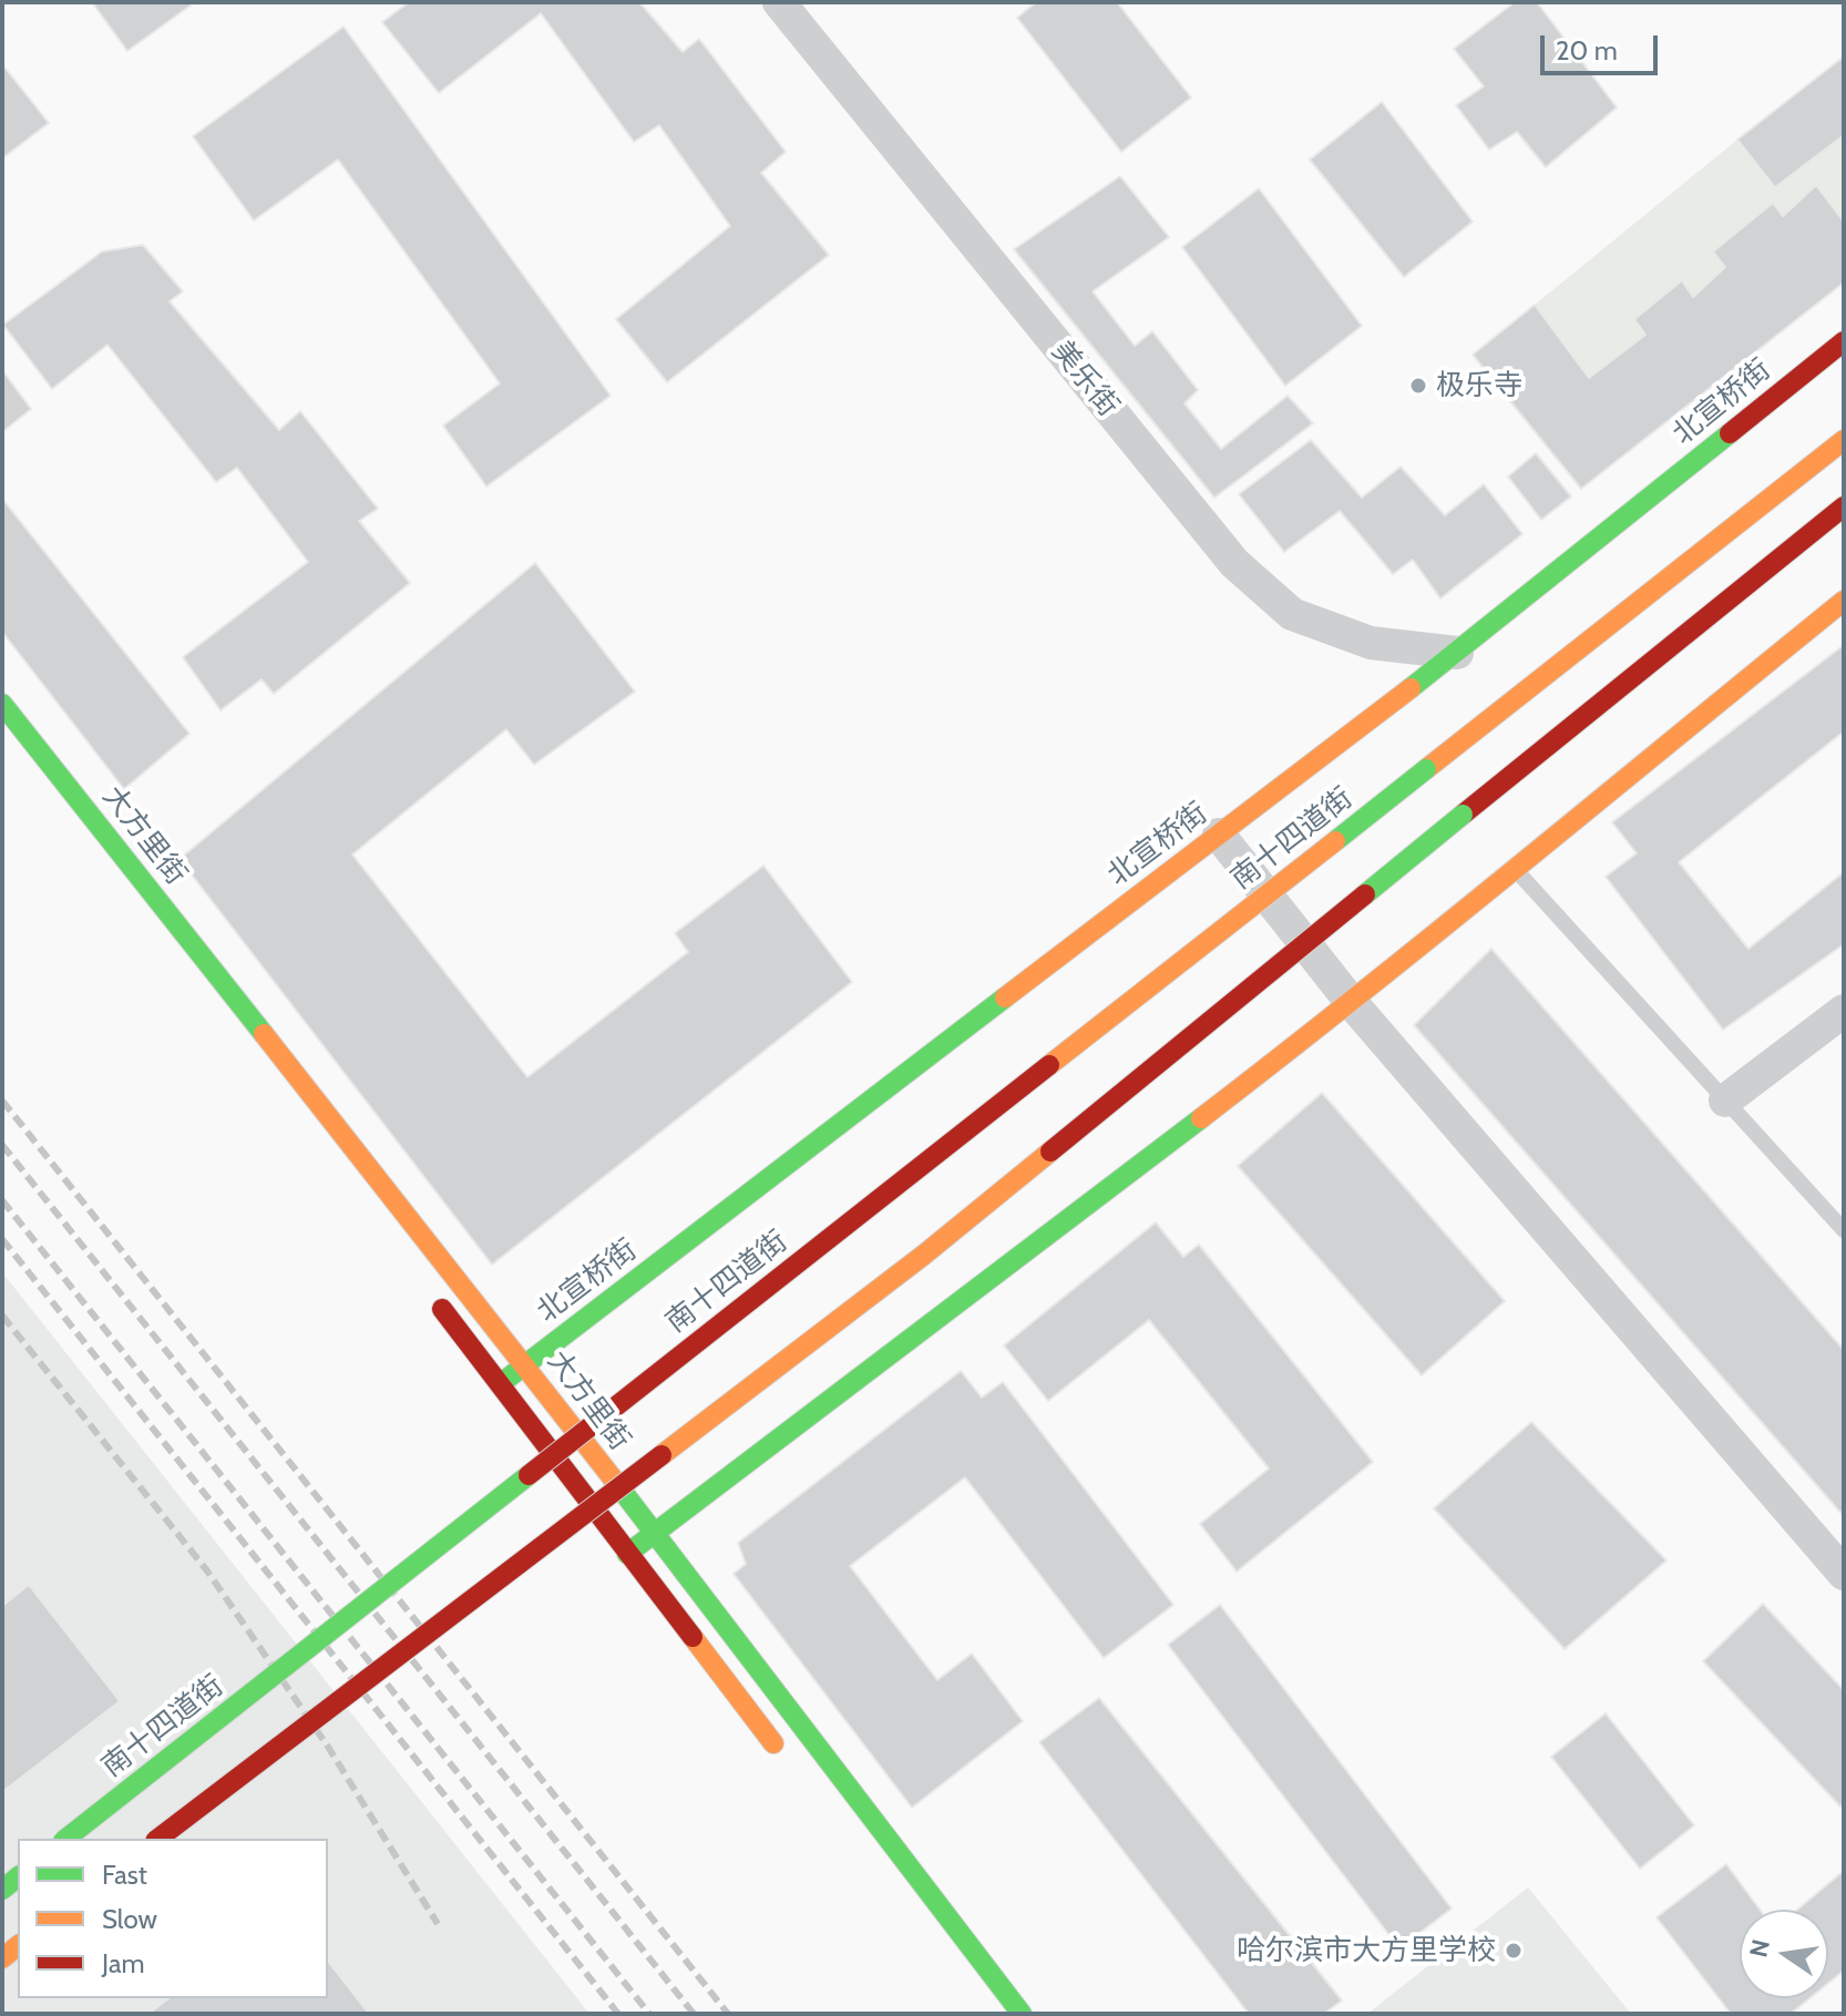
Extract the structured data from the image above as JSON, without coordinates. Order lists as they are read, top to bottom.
{
  "streets": {
    "main road": ["北宣桥街", "大方里街", "南十四道街"],
    "street": ["美乐街"]
  },
  "crossings": [
    ["美乐街", "北宣桥街"],
    ["北宣桥街", "大方里街"]
  ],
  "places": ["极乐寺", "哈尔滨市大方里学校"],
  "legend": ["Fast", "Slow", "Jam"],
  "scale_bar": "20 m",
  "north": "left"
}
